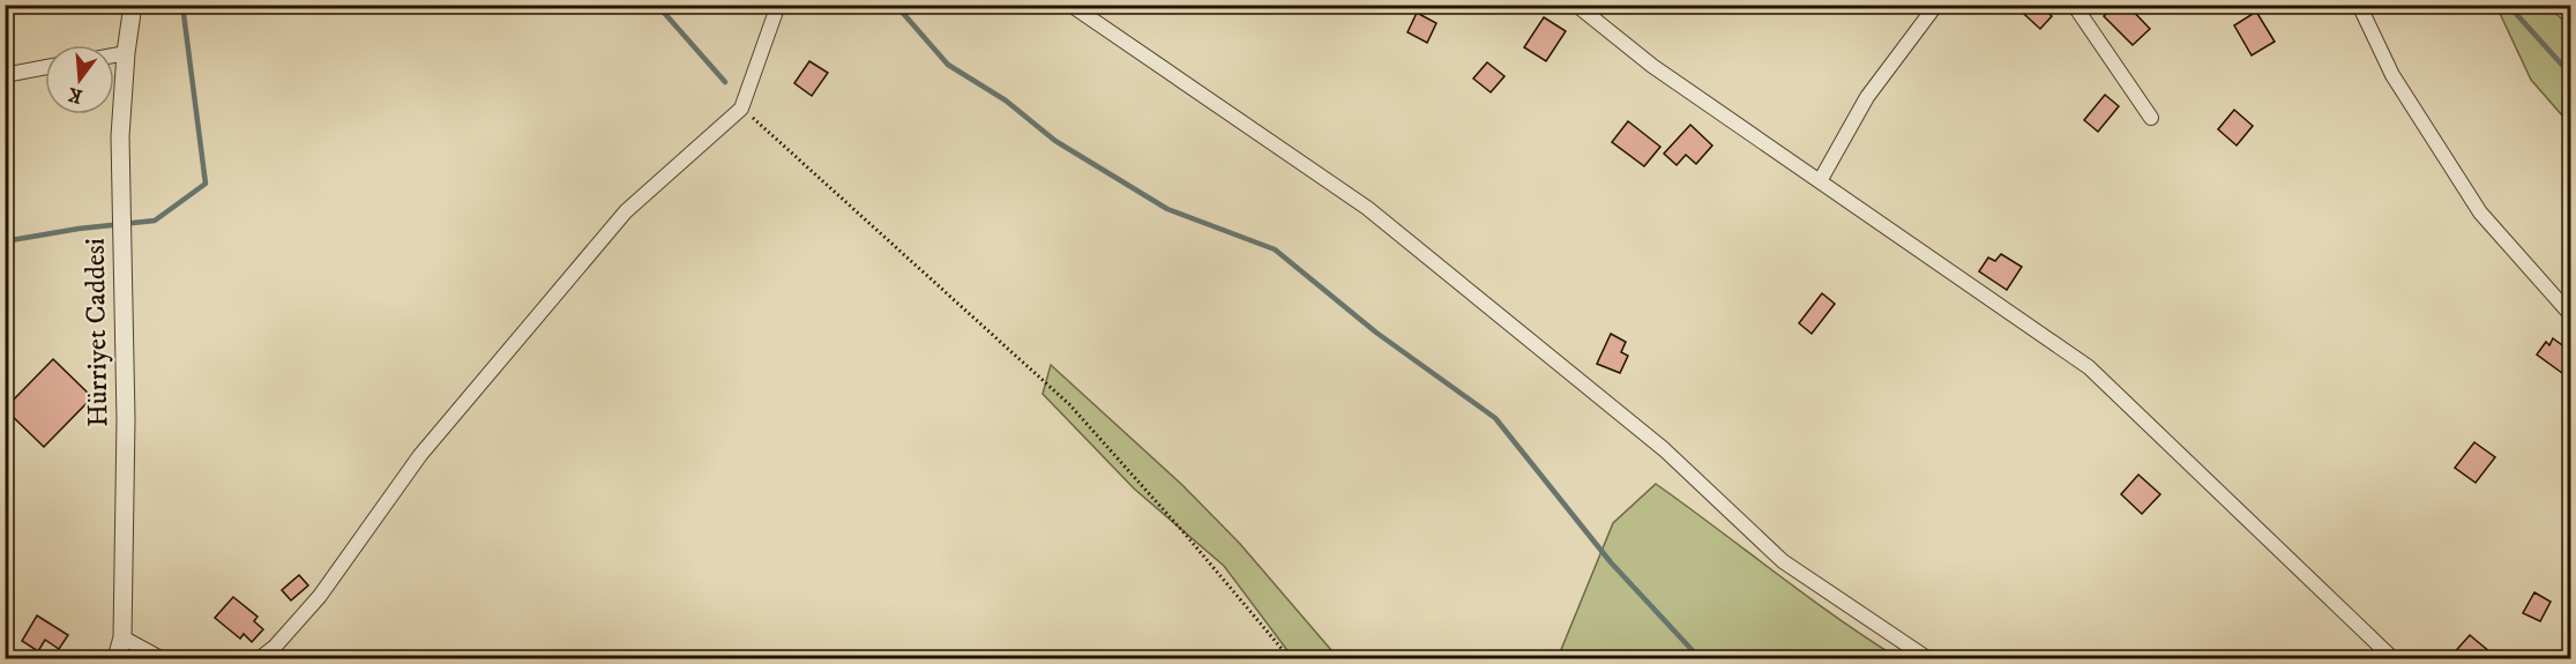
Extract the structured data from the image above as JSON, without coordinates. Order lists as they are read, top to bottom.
{
  "streets": {
    "street": ["Hürriyet Caddesi"]
  },
  "north": "bottom"
}
